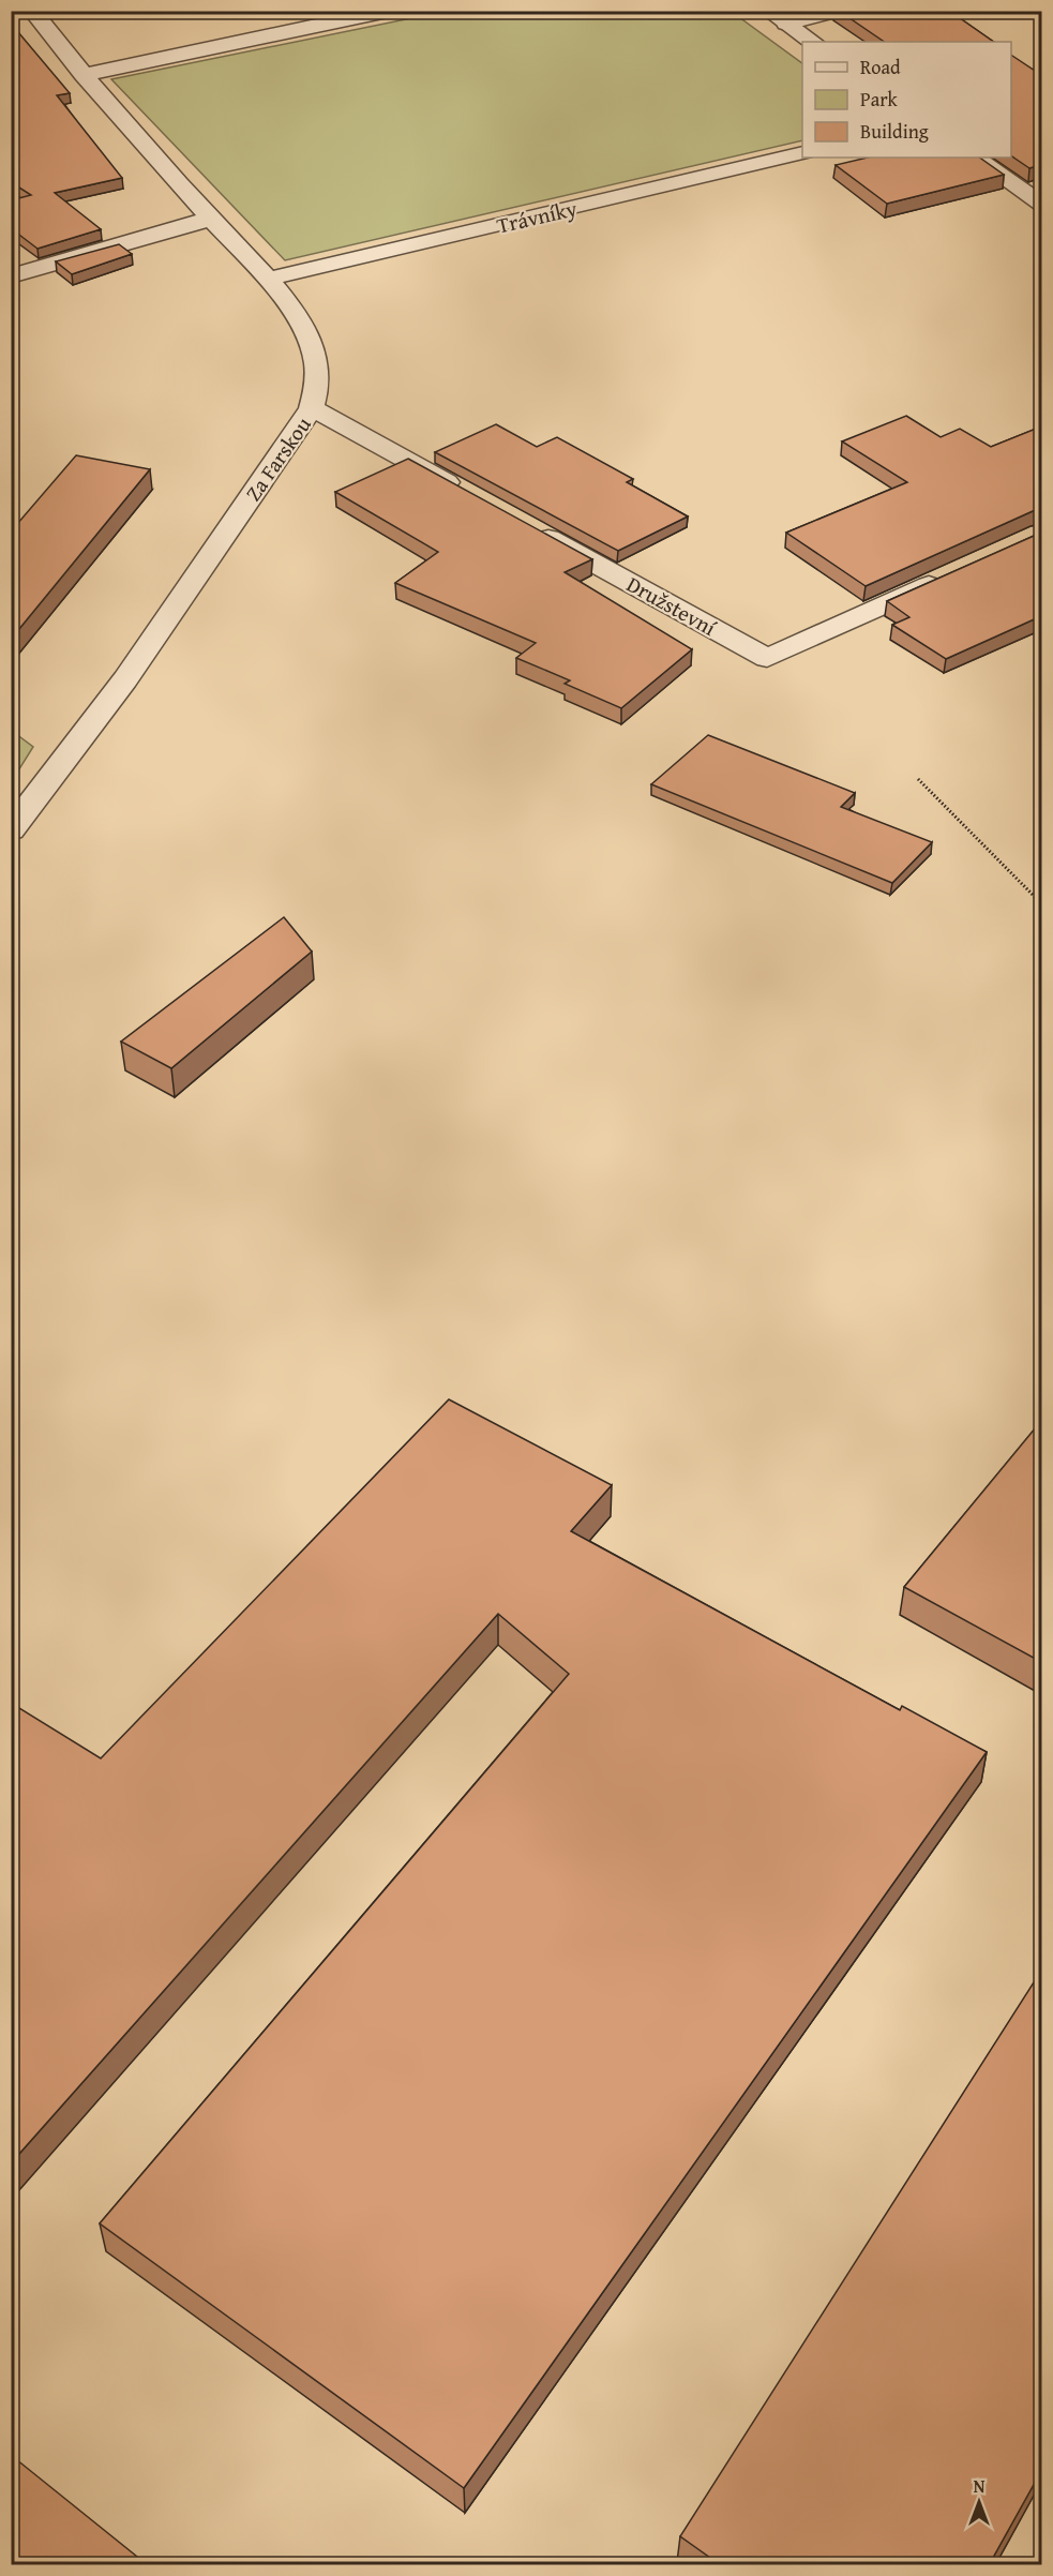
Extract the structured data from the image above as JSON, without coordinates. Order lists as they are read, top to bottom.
{
  "streets": {
    "street": ["Trávníky", "Za Farskou", "Družstevní"]
  },
  "crossings": [
    ["Trávníky", "Za Farskou"]
  ],
  "legend": ["Road", "Park", "Building"],
  "north": "top"
}
